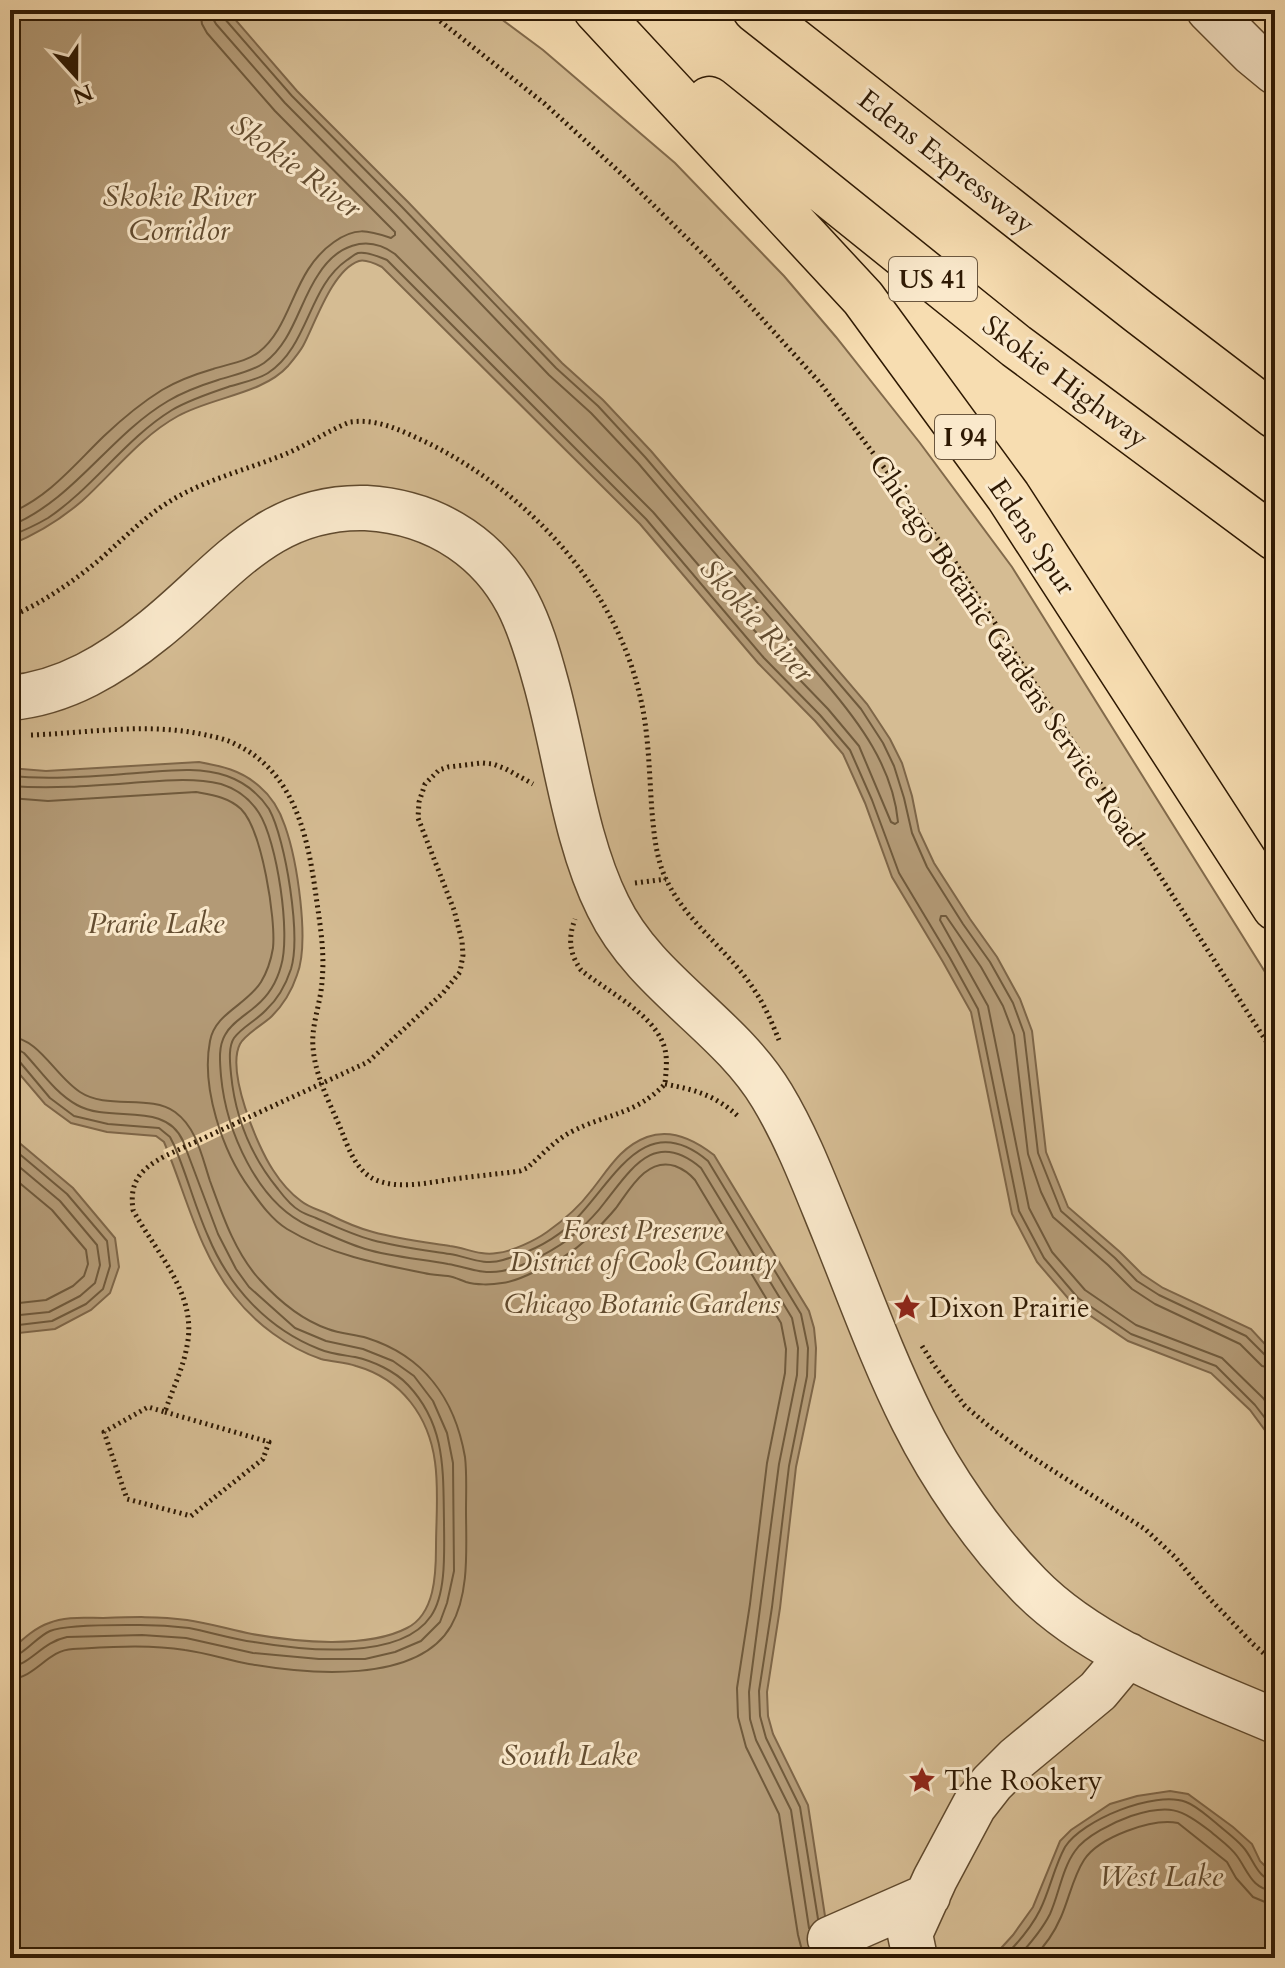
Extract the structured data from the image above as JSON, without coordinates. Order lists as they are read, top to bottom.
{
  "streets": {
    "highway": [
      "Edens Expressway",
      "US 41",
      "Skokie Highway",
      "I 94",
      "Edens Spur"
    ],
    "path": ["Chicago Botanic Gardens Service Road"]
  },
  "crossings": [
    ["Skokie Highway", "Edens Spur"]
  ],
  "water": [
    "Skokie River",
    "Skokie River Corridor",
    "Prarie Lake",
    "South Lake",
    "West Lake"
  ],
  "parks": ["Forest Preserve District of Cook County", "Chicago Botanic Gardens"],
  "places": {
    "place": ["Dixon Prairie", "The Rookery"]
  },
  "north": "bottom"
}
